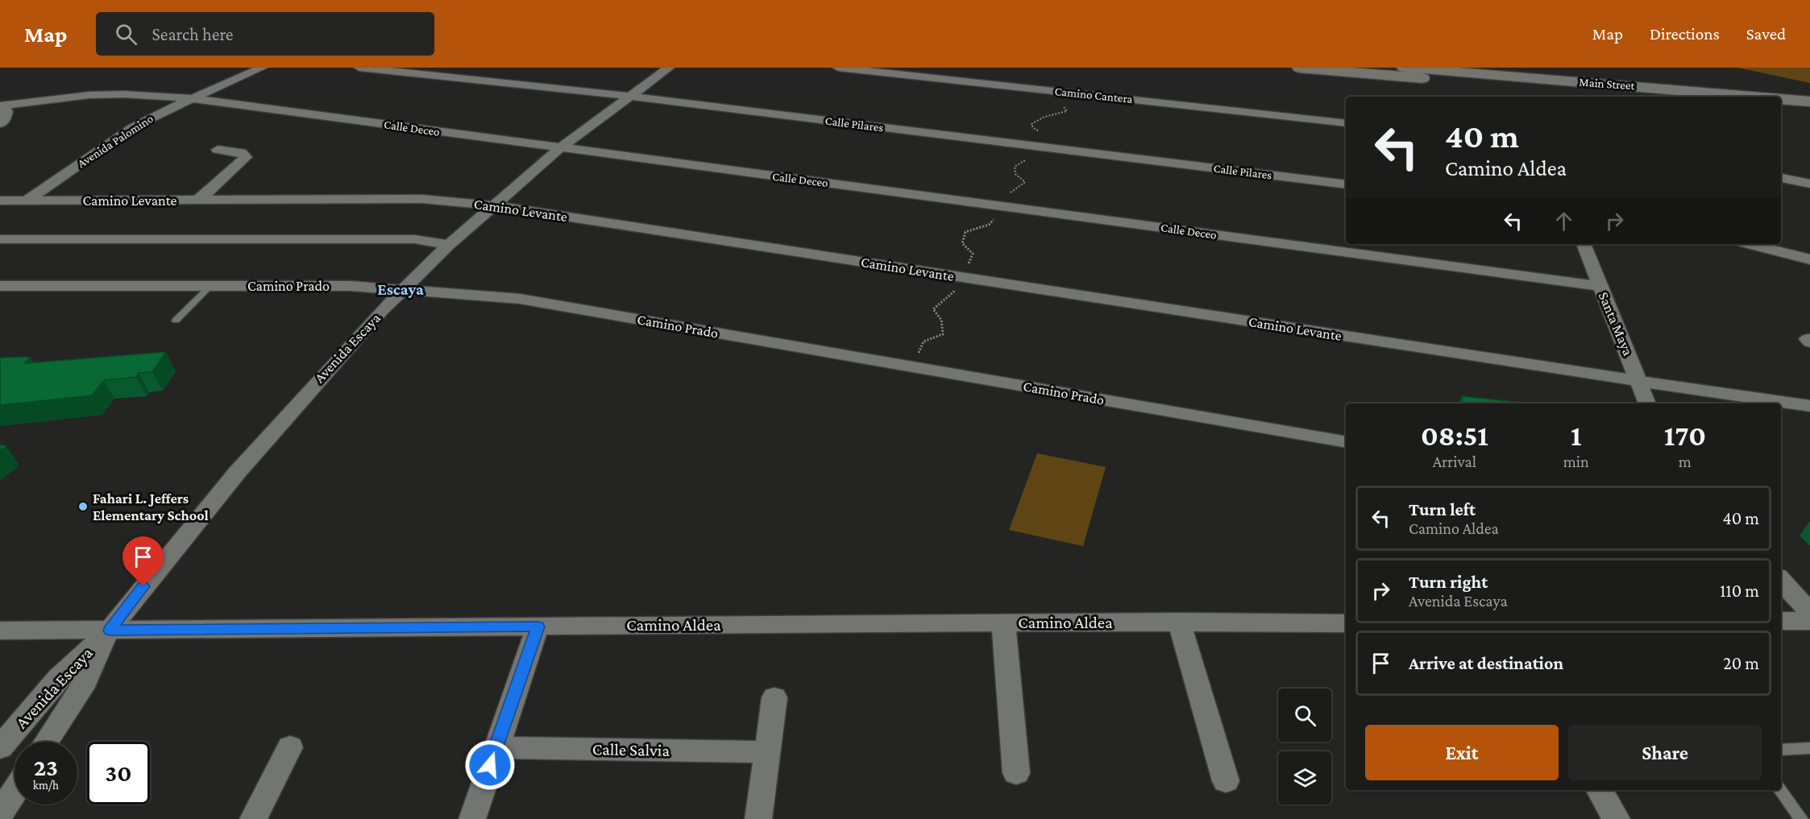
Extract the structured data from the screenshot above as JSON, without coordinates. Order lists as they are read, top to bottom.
{
  "streets": {
    "main road": ["Main Street"],
    "street": [
      "Camino Cantera",
      "Calle Pilares",
      "Calle Deceo",
      "Avenida Palomino",
      "Camino Levante",
      "Camino Prado",
      "Santa Maya",
      "Avenida Escaya",
      "Camino Aldea",
      "Calle Salvia"
    ]
  },
  "crossings": [
    ["Calle Pilares", "Avenida Escaya"],
    ["Calle Deceo", "Avenida Palomino"],
    ["Calle Deceo", "Santa Maya"],
    ["Calle Deceo", "Avenida Escaya"],
    ["Avenida Palomino", "Camino Levante"],
    ["Camino Levante", "Santa Maya"],
    ["Camino Levante", "Avenida Escaya"],
    ["Camino Prado", "Avenida Escaya"],
    ["Avenida Escaya", "Camino Aldea"]
  ],
  "districts": ["Escaya"],
  "places": ["Fahari L. Jeffers Elementary School"],
  "page": {
    "header": "Map",
    "search": "Search here",
    "nav": ["Map", "Directions", "Saved"],
    "turn": ["40 m", "Camino Aldea"],
    "eta": [
      "08:51",
      "Arrival",
      "1",
      "min",
      "170",
      "m"
    ],
    "list": [
      {
        "name": "Turn left",
        "note": "Camino Aldea",
        "value": "40 m"
      },
      {
        "name": "Turn right",
        "note": "Avenida Escaya",
        "value": "110 m"
      },
      {
        "name": "Arrive at destination",
        "value": "20 m"
      }
    ],
    "buttons": ["Exit", "Share"],
    "speed": "23 km/h",
    "limit": "30"
  }
}
